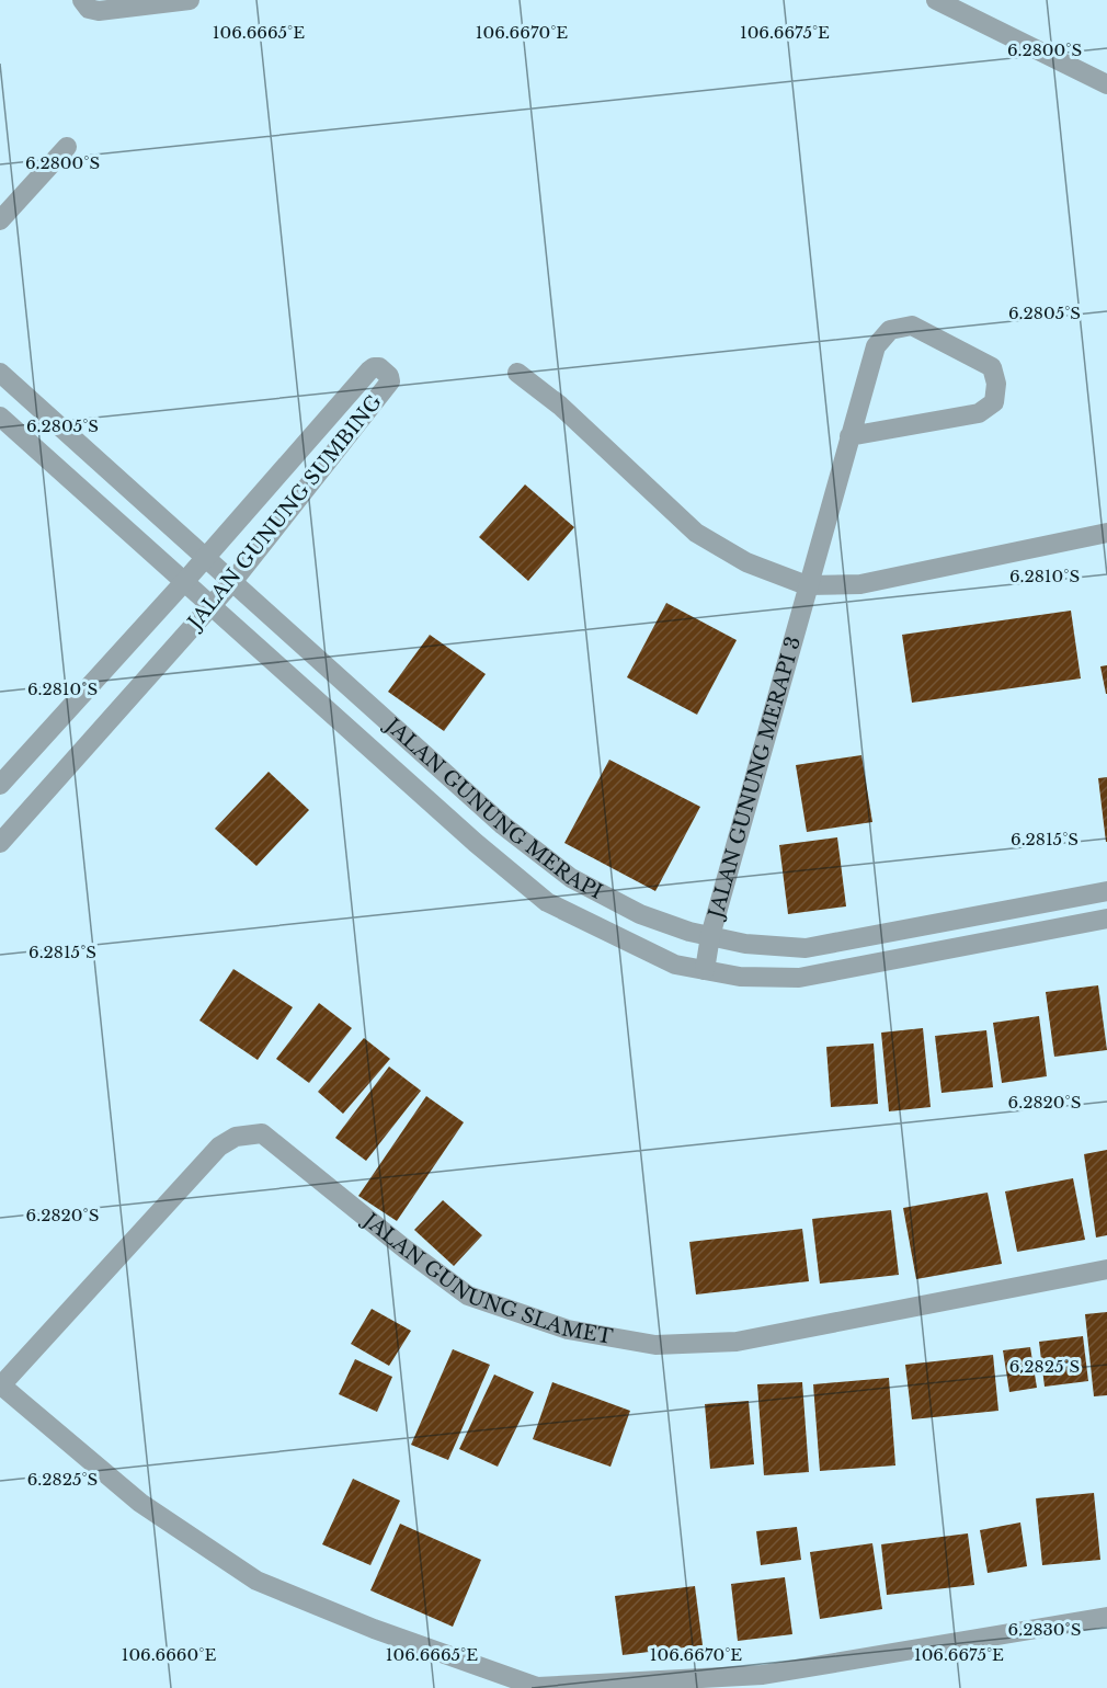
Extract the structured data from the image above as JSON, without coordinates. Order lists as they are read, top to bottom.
{
  "streets": {
    "street": [
      "JALAN GUNUNG SUMBING",
      "JALAN GUNUNG MERAPI 3",
      "JALAN GUNUNG MERAPI",
      "JALAN GUNUNG SLAMET"
    ]
  },
  "crossings": [
    ["JALAN GUNUNG SUMBING", "JALAN GUNUNG MERAPI"],
    ["JALAN GUNUNG MERAPI 3", "JALAN GUNUNG MERAPI"]
  ],
  "coordinates": [
    "106.6665°E",
    "106.6670°E",
    "106.6675°E",
    "6.2800°S",
    "6.2805°S",
    "6.2810°S",
    "6.2815°S",
    "6.2820°S",
    "6.2825°S",
    "6.2830°S",
    "106.6660°E"
  ]
}
